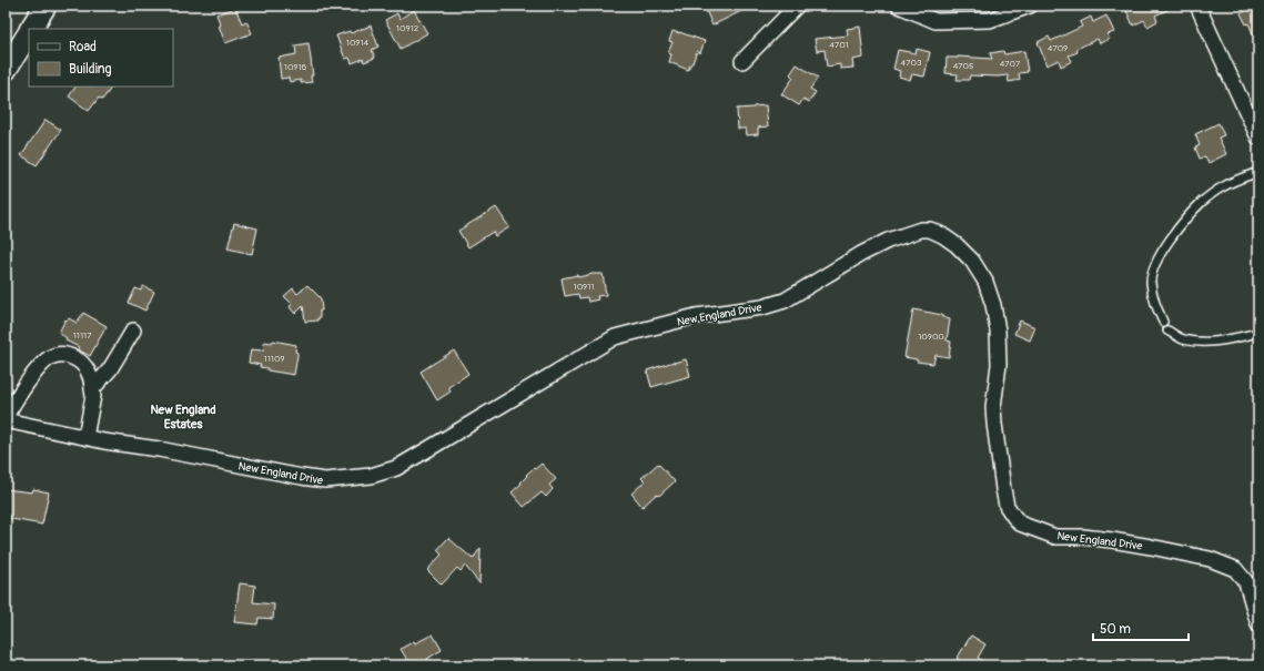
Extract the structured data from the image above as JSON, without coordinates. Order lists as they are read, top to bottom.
{
  "streets": {
    "street": ["New England Drive"]
  },
  "districts": ["New England Estates"],
  "house_numbers": [
    "10912",
    "10914",
    "4701",
    "4709",
    "4703",
    "4707",
    "4705",
    "10916",
    "10911",
    "11117",
    "10900",
    "11109"
  ],
  "legend": ["Road", "Building"],
  "scale_bar": "50 m"
}
